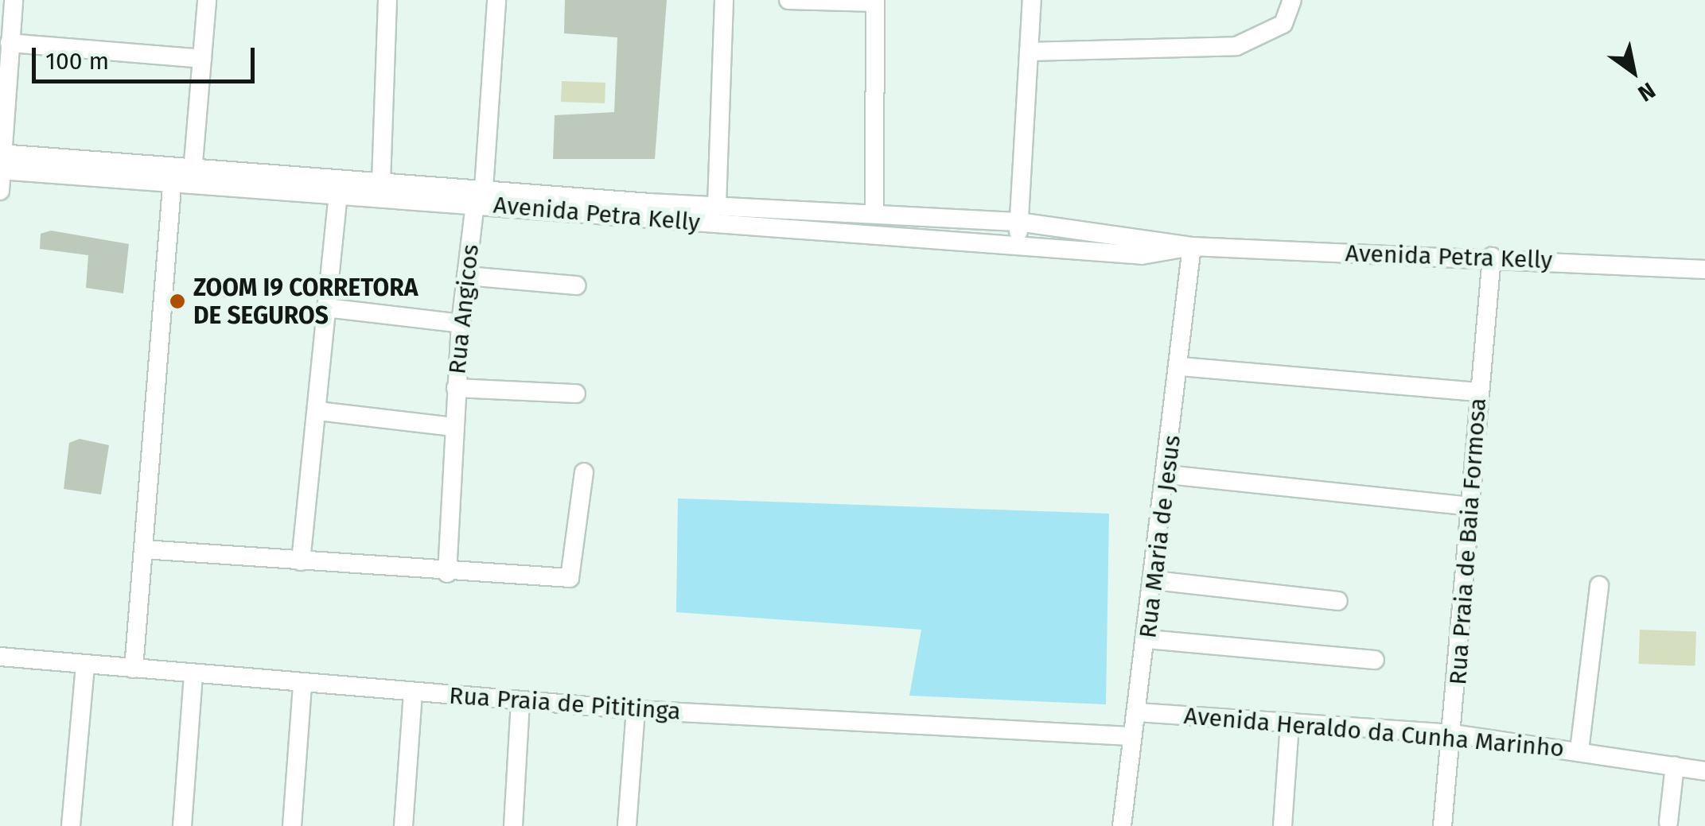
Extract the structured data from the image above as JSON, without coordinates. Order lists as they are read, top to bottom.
{
  "streets": {
    "street": [
      "Avenida Petra Kelly",
      "Rua Angicos",
      "Rua Maria de Jesus",
      "Rua Praia de Baia Formosa",
      "Rua Praia de Pititinga",
      "Avenida Heraldo da Cunha Marinho"
    ]
  },
  "crossings": [
    ["Avenida Petra Kelly", "Rua Angicos"],
    ["Avenida Petra Kelly", "Rua Maria de Jesus"],
    ["Avenida Petra Kelly", "Rua Praia de Baia Formosa"],
    ["Rua Maria de Jesus", "Rua Praia de Pititinga"],
    ["Rua Maria de Jesus", "Avenida Heraldo da Cunha Marinho"],
    ["Rua Praia de Baia Formosa", "Avenida Heraldo da Cunha Marinho"]
  ],
  "places": ["ZOOM I9 CORRETORA DE SEGUROS"],
  "scale_bar": "100 m",
  "north": "bottom right"
}
